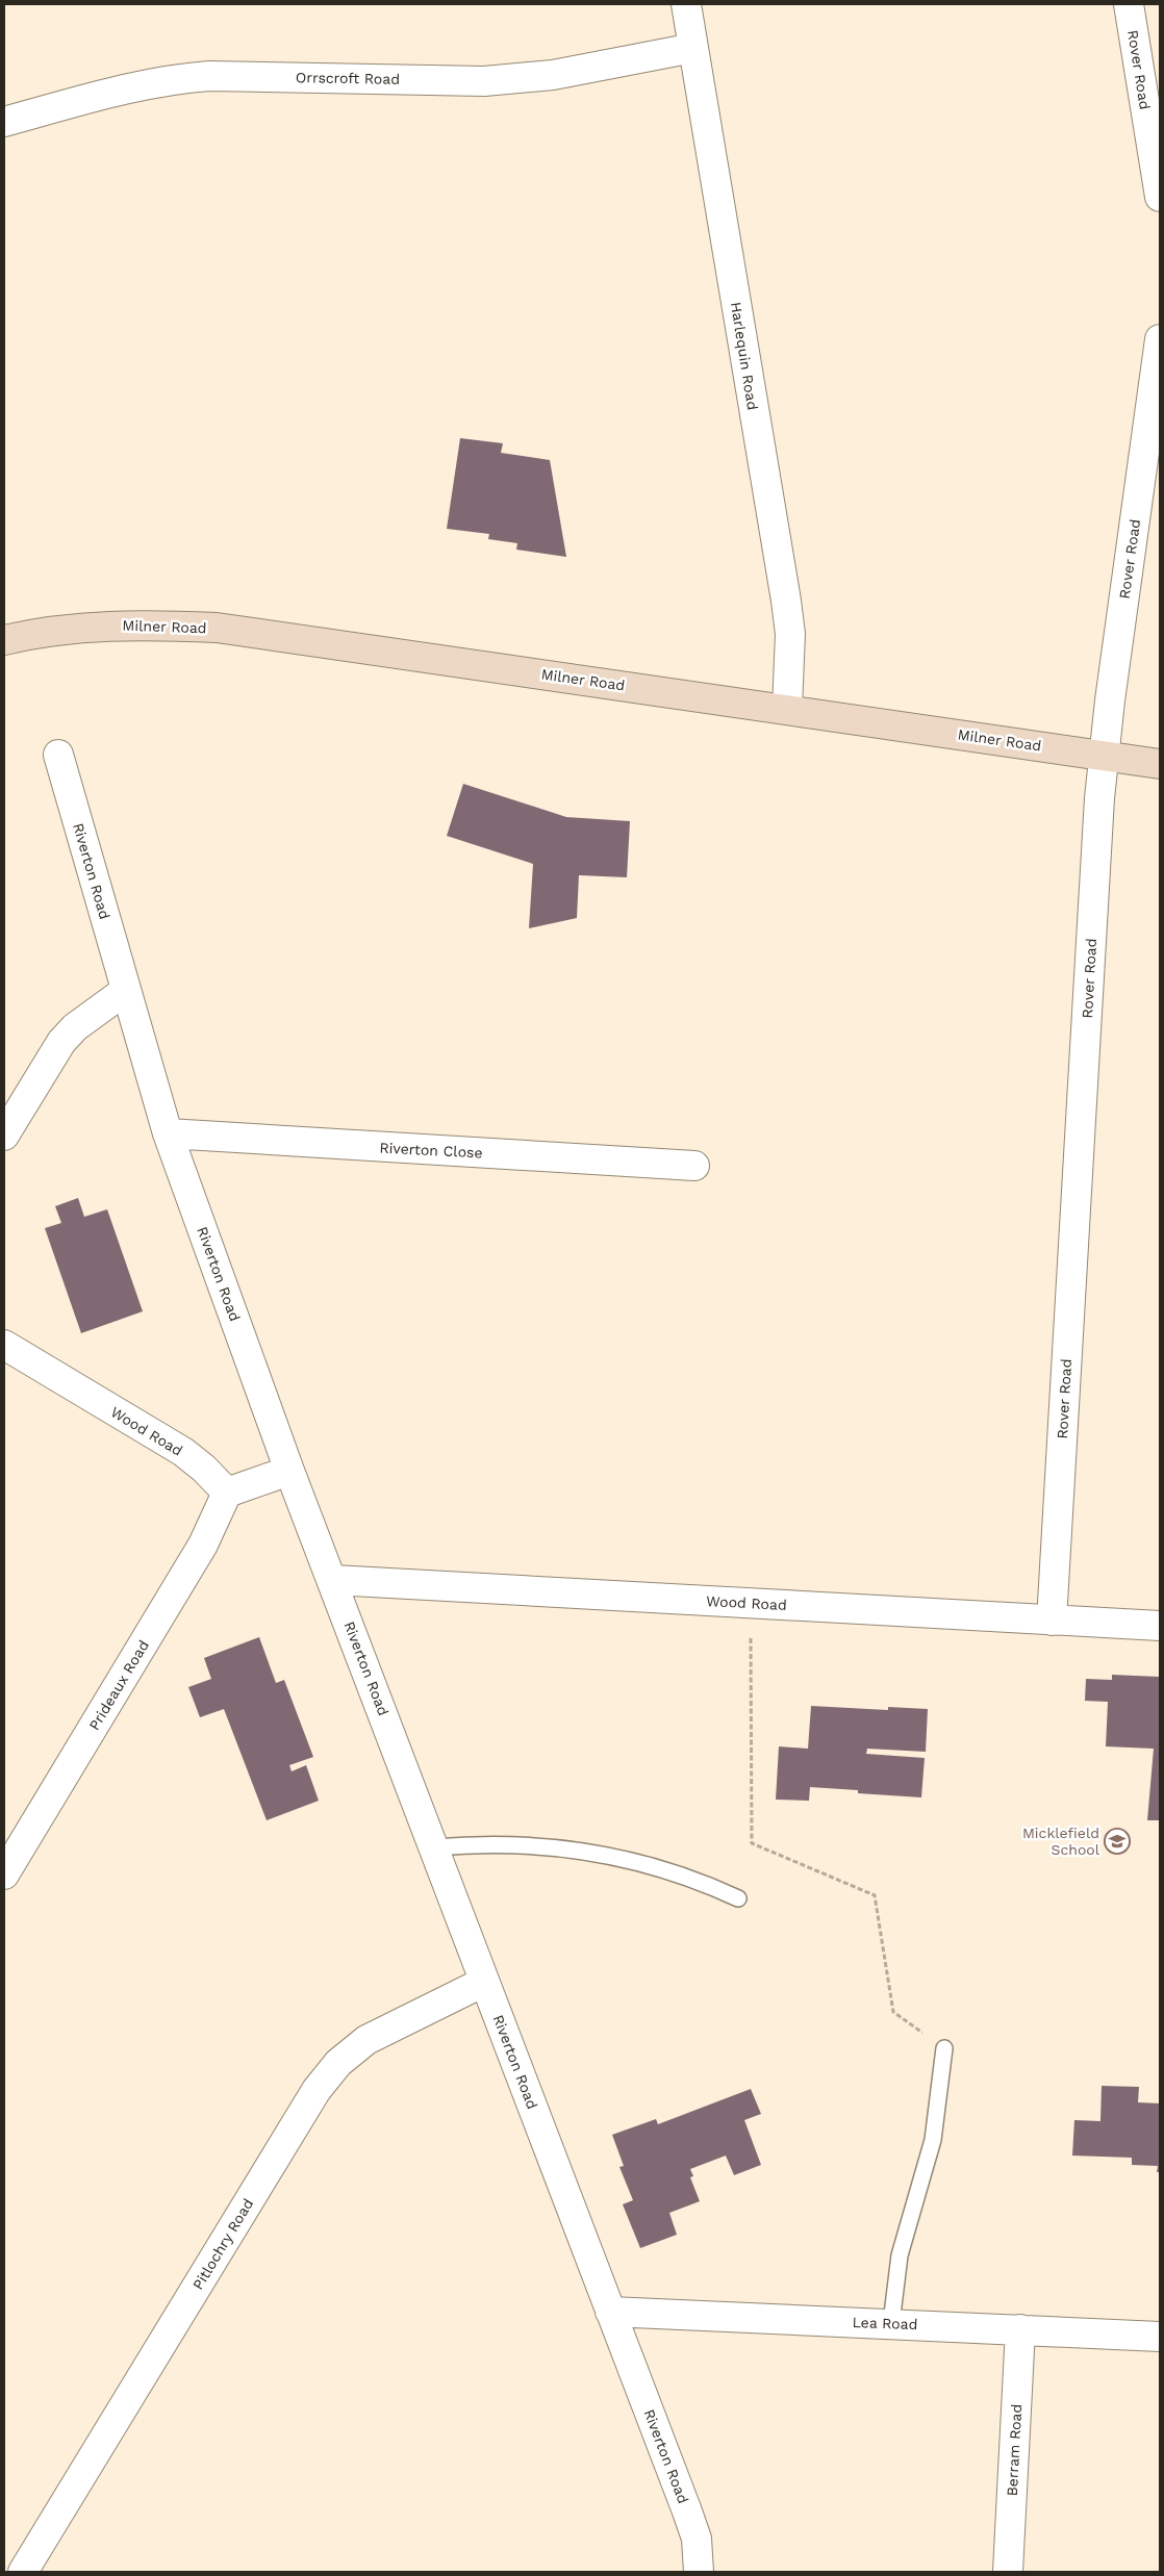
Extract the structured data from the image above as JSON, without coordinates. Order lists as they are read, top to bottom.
{
  "streets": {
    "main road": ["Milner Road"],
    "street": [
      "Rover Road",
      "Orrscroft Road",
      "Harlequin Road",
      "Riverton Road",
      "Riverton Close",
      "Wood Road",
      "Prideaux Road",
      "Pitlochry Road",
      "Lea Road",
      "Berram Road"
    ]
  },
  "crossings": [
    ["Rover Road", "Milner Road"],
    ["Rover Road", "Wood Road"],
    ["Orrscroft Road", "Harlequin Road"],
    ["Harlequin Road", "Milner Road"],
    ["Riverton Road", "Riverton Close"],
    ["Riverton Road", "Wood Road"],
    ["Riverton Road", "Pitlochry Road"],
    ["Riverton Road", "Lea Road"],
    ["Wood Road", "Prideaux Road"],
    ["Lea Road", "Berram Road"]
  ],
  "places": {
    "school or university": ["Micklefield School"]
  }
}
